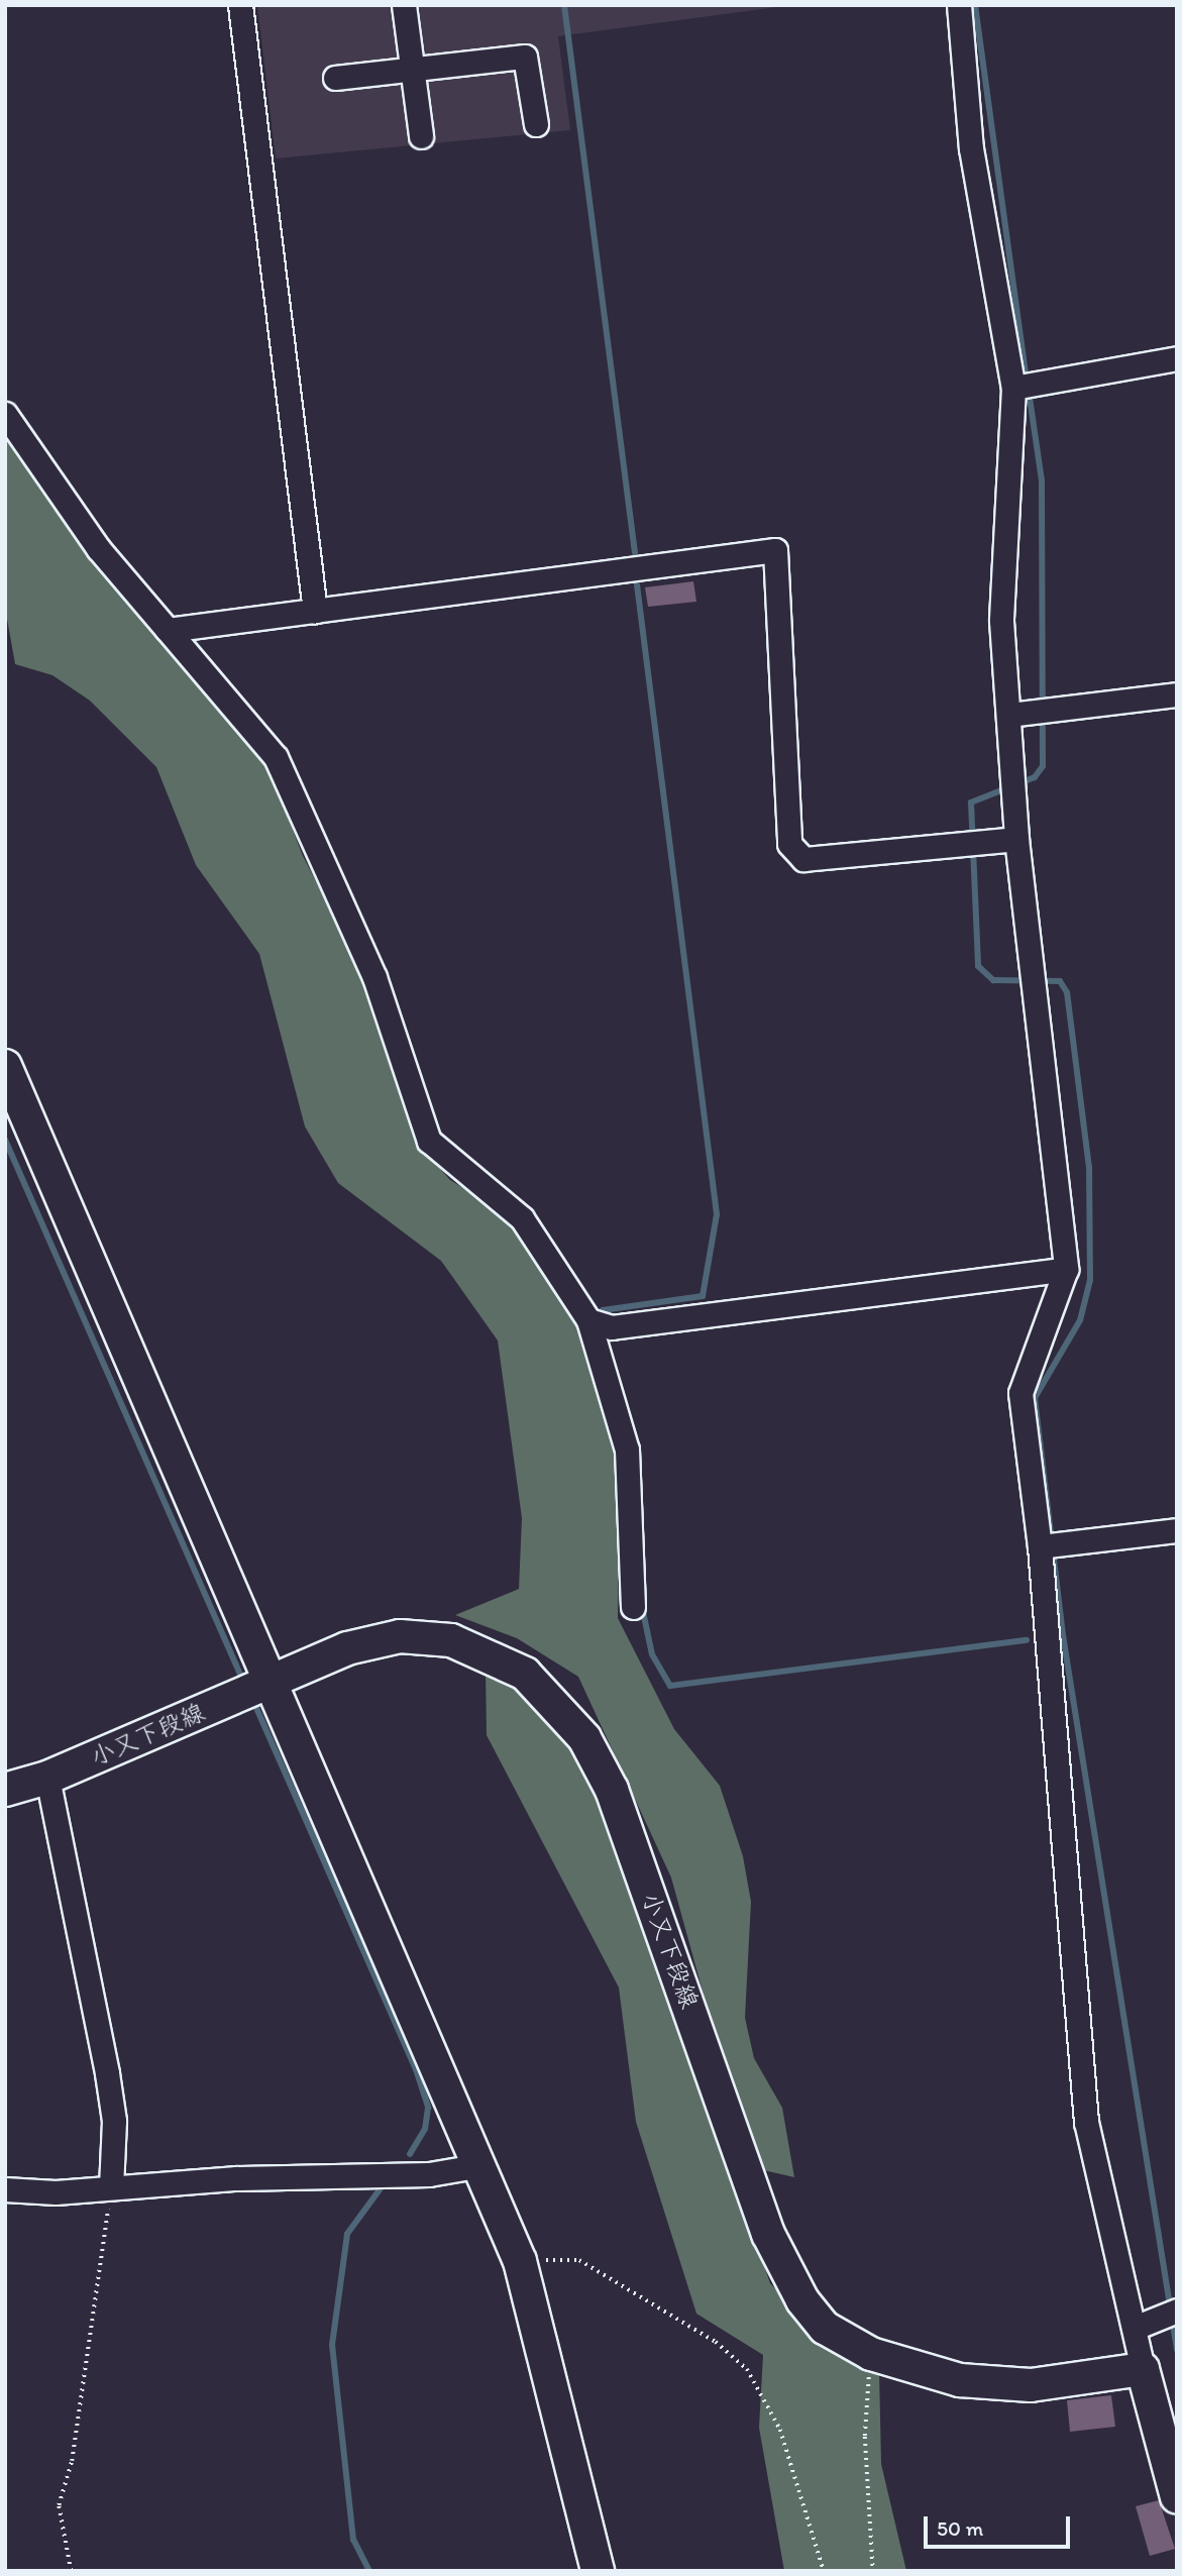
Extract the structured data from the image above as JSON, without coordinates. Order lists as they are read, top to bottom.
{
  "streets": {
    "main road": ["小又下段線"]
  },
  "scale_bar": "50 m"
}
